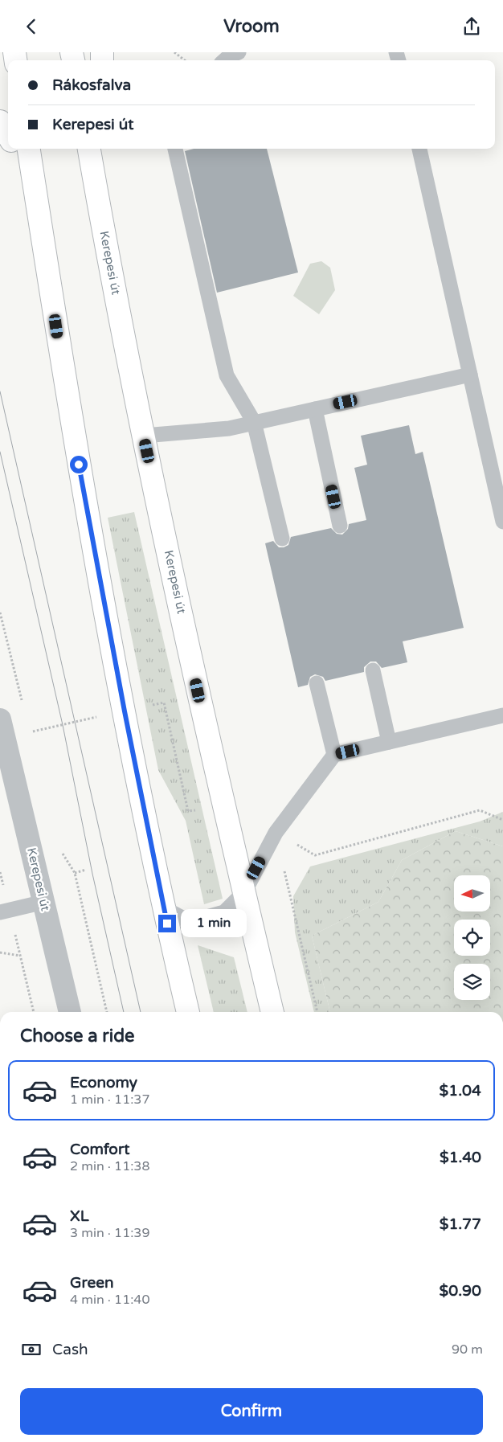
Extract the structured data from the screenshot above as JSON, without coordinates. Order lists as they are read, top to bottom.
{
  "streets": {
    "main road": ["Kerepesi út"]
  },
  "north": "left",
  "page": {
    "header": "Vroom",
    "banner": ["Rákosfalva", "Kerepesi út"],
    "bubble": "1 min",
    "heading": "Choose a ride",
    "list": [
      {
        "name": "Economy",
        "note": "1 min · 11:37",
        "value": "$1.04"
      },
      {
        "name": "Comfort",
        "note": "2 min · 11:38",
        "value": "$1.40"
      },
      {
        "name": "XL",
        "note": "3 min · 11:39",
        "value": "$1.77"
      },
      {
        "name": "Green",
        "note": "4 min · 11:40",
        "value": "$0.90"
      }
    ],
    "pay": ["Cash", "90 m"],
    "buttons": "Confirm"
  }
}
